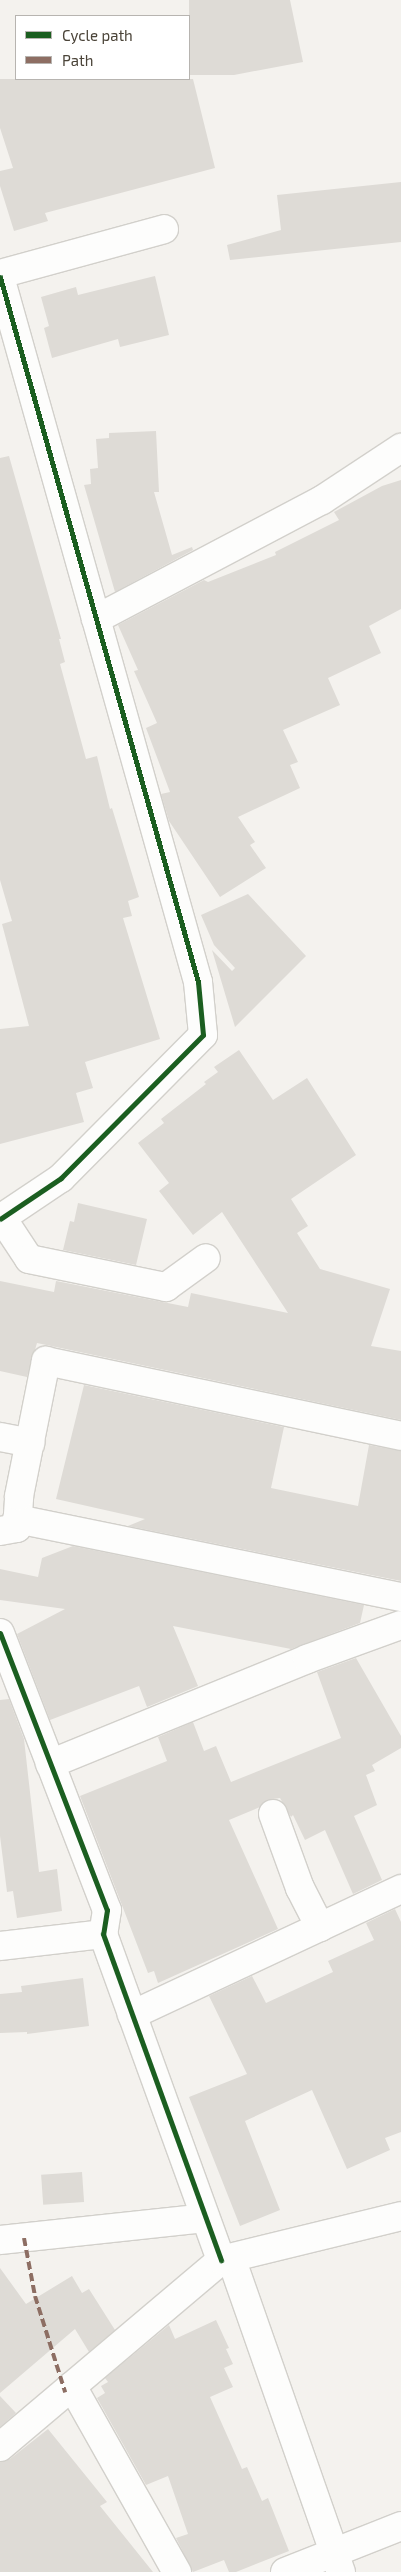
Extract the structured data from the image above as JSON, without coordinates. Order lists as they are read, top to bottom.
{
  "legend": ["Cycle path", "Path"]
}
